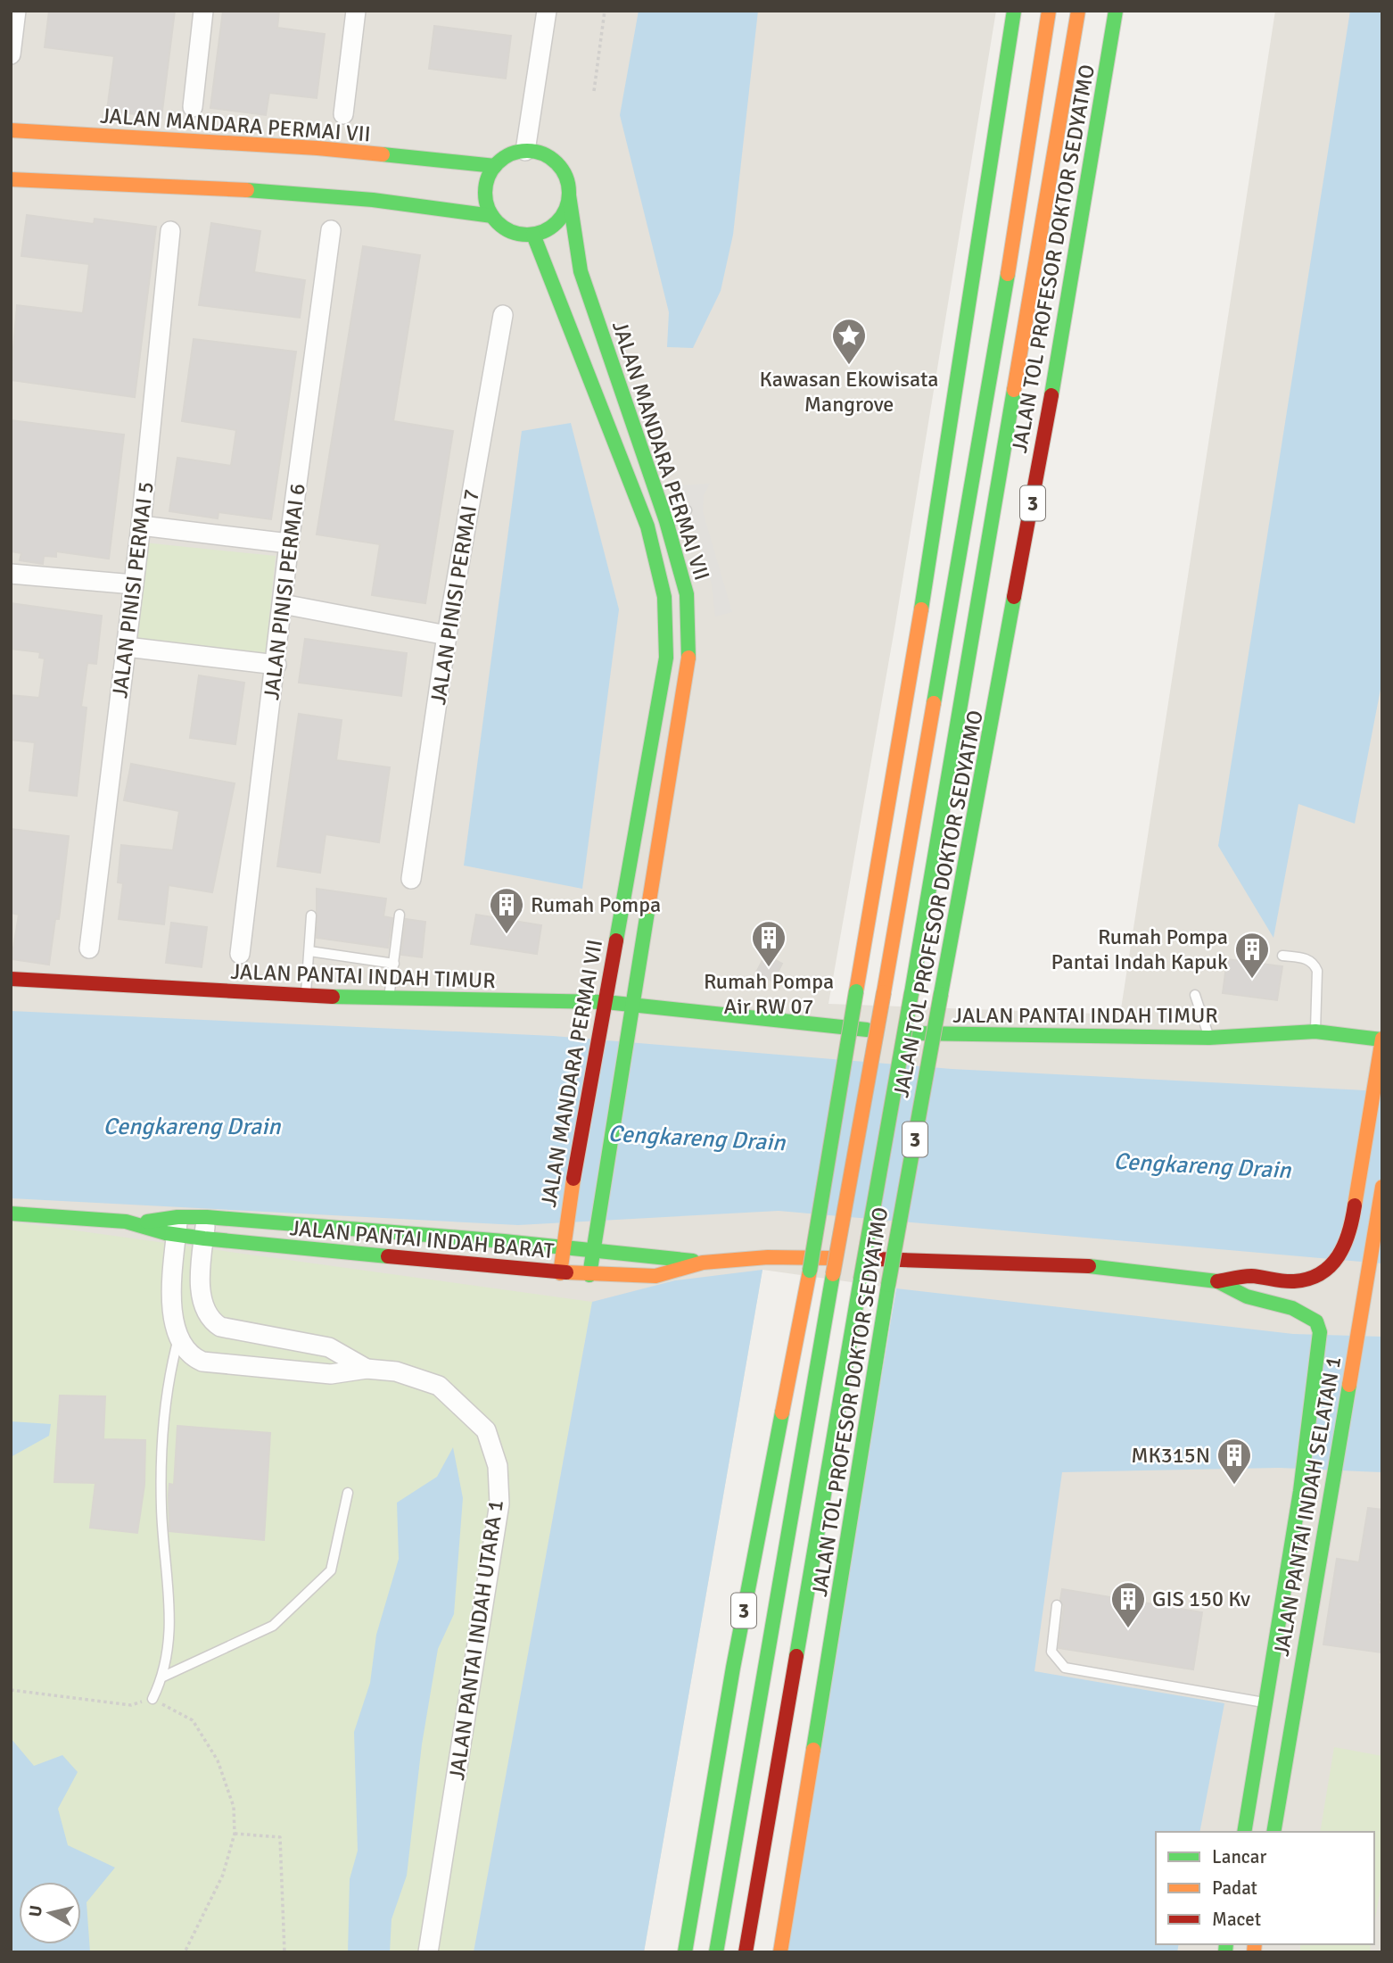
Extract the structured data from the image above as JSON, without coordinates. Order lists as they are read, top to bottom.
{
  "streets": {
    "main road": [
      "JALAN MANDARA PERMAI VII",
      "JALAN TOL PROFESOR DOKTOR SEDYATMO",
      "3",
      "JALAN PANTAI INDAH TIMUR",
      "JALAN PANTAI INDAH BARAT",
      "JALAN PANTAI INDAH SELATAN 1"
    ],
    "street": [
      "JALAN PINISI PERMAI 5",
      "JALAN PINISI PERMAI 6",
      "JALAN PINISI PERMAI 7",
      "JALAN PANTAI INDAH UTARA 1"
    ]
  },
  "crossings": [
    ["JALAN MANDARA PERMAI VII", "JALAN PANTAI INDAH TIMUR"],
    ["JALAN MANDARA PERMAI VII", "JALAN PANTAI INDAH BARAT"],
    ["JALAN PANTAI INDAH BARAT", "JALAN PANTAI INDAH SELATAN 1"],
    ["JALAN PANTAI INDAH BARAT", "JALAN PANTAI INDAH UTARA 1"]
  ],
  "water": ["Cengkareng Drain"],
  "places": {
    "place": ["Kawasan Ekowisata Mangrove"],
    "building": [
      "Rumah Pompa",
      "Rumah Pompa Air RW 07",
      "Rumah Pompa Pantai Indah Kapuk",
      "MK315N",
      "GIS 150 Kv"
    ]
  },
  "legend": ["Lancar", "Padat", "Macet"],
  "north": "left"
}
